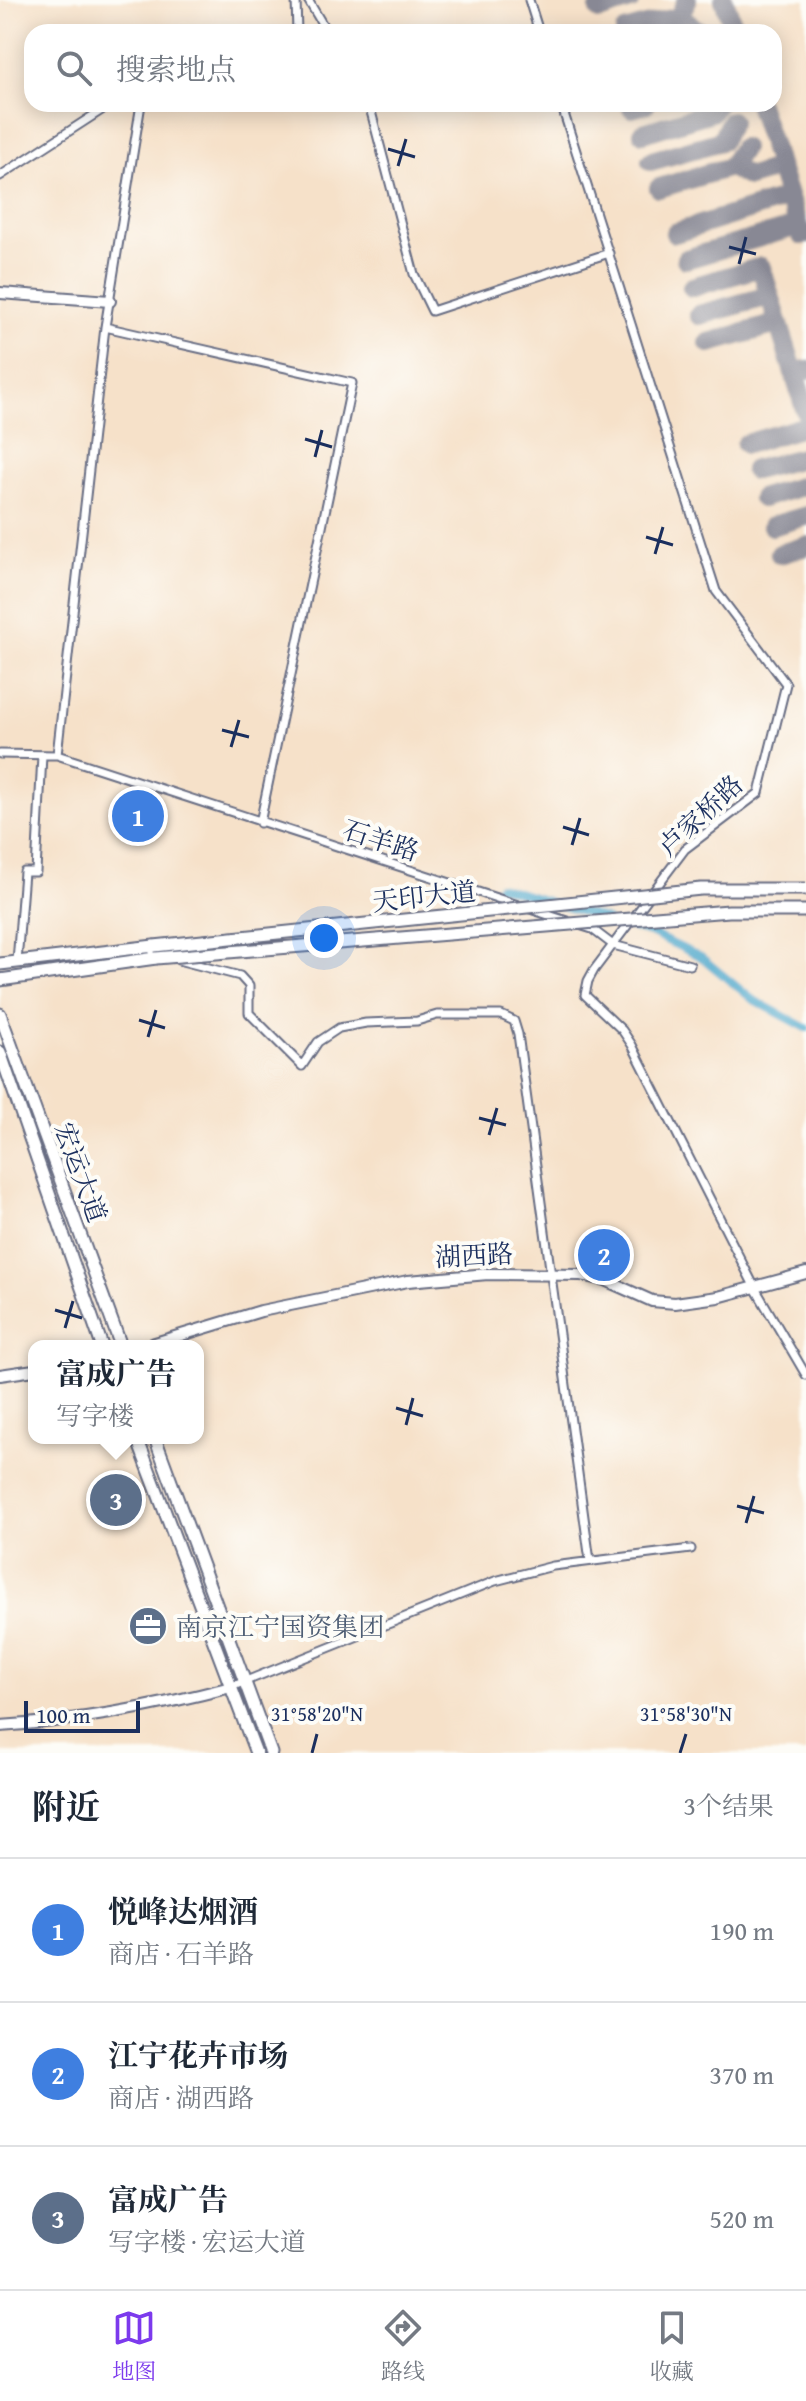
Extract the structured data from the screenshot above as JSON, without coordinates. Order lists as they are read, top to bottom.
{
  "streets": {
    "main road": ["天印大道", "宏运大道"],
    "street": ["卢家桥路", "石羊路", "湖西路"]
  },
  "crossings": [
    ["卢家桥路", "石羊路"],
    ["卢家桥路", "湖西路"]
  ],
  "places": {
    "office": ["南京江宁国资集团"]
  },
  "scale_bar": "100 m",
  "page": {
    "search": "搜索地点",
    "pins": ["1", "2", "3"],
    "popup": ["富成广告", "写字楼"],
    "scale": "100 m",
    "heading": ["附近", "3个结果"],
    "list": [
      {
        "mark": "1",
        "name": "悦峰达烟酒",
        "note": "商店 · 石羊路",
        "value": "190 m"
      },
      {
        "mark": "2",
        "name": "江宁花卉市场",
        "note": "商店 · 湖西路",
        "value": "370 m"
      },
      {
        "mark": "3",
        "name": "富成广告",
        "note": "写字楼 · 宏运大道",
        "value": "520 m"
      }
    ],
    "nav": ["地图", "路线", "收藏"]
  },
  "coordinates": ["31°58'20\"N", "31°58'30\"N"]
}
